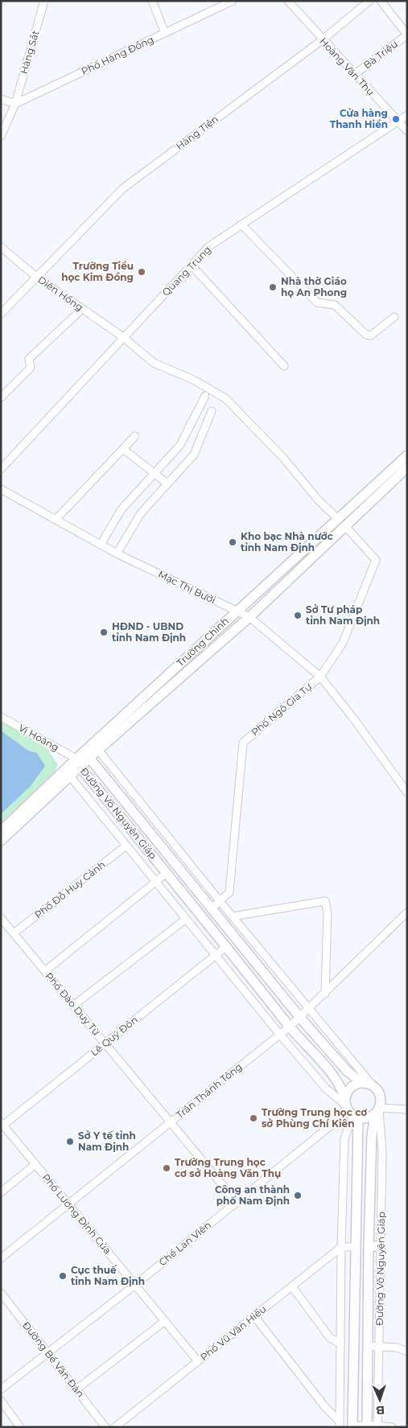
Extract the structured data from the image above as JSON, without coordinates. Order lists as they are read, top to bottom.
{
  "streets": {
    "main road": ["Trường Chinh", "Đường Võ Nguyên Giáp"],
    "street": [
      "Hàng Sắt",
      "Bà Triệu",
      "Phố Hàng Đồng",
      "Hoàng Văn Thụ",
      "Hàng Tiện",
      "Quang Trung",
      "Diên Hồng",
      "Mạc Thị Bưởi",
      "Phố Ngô Gia Tự",
      "Vị Hoàng",
      "Phố Đỗ Huy Cảnh",
      "Phố Đào Duy Từ",
      "Lê Quý Đôn",
      "Trần Thánh Tông",
      "Phố Lương Định Của",
      "Chế Lan Viên",
      "Phố Vũ Văn Hiếu",
      "Đường Bế Văn Đàn"
    ]
  },
  "crossings": [
    ["Hàng Sắt", "Phố Hàng Đồng"],
    ["Bà Triệu", "Hoàng Văn Thụ"],
    ["Hoàng Văn Thụ", "Hàng Tiện"],
    ["Hoàng Văn Thụ", "Quang Trung"],
    ["Hàng Tiện", "Diên Hồng"],
    ["Quang Trung", "Diên Hồng"],
    ["Diên Hồng", "Trường Chinh"],
    ["Mạc Thị Bưởi", "Trường Chinh"],
    ["Mạc Thị Bưởi", "Phố Ngô Gia Tự"],
    ["Trường Chinh", "Phố Ngô Gia Tự"],
    ["Trường Chinh", "Vị Hoàng"],
    ["Trường Chinh", "Đường Võ Nguyên Giáp"],
    ["Phố Ngô Gia Tự", "Đường Võ Nguyên Giáp"],
    ["Vị Hoàng", "Đường Võ Nguyên Giáp"],
    ["Đường Võ Nguyên Giáp", "Phố Đỗ Huy Cảnh"],
    ["Đường Võ Nguyên Giáp", "Lê Quý Đôn"],
    ["Đường Võ Nguyên Giáp", "Trần Thánh Tông"],
    ["Đường Võ Nguyên Giáp", "Chế Lan Viên"],
    ["Phố Đỗ Huy Cảnh", "Phố Đào Duy Từ"],
    ["Phố Đào Duy Từ", "Lê Quý Đôn"],
    ["Phố Đào Duy Từ", "Trần Thánh Tông"],
    ["Phố Đào Duy Từ", "Chế Lan Viên"],
    ["Lê Quý Đôn", "Phố Lương Định Của"],
    ["Trần Thánh Tông", "Phố Lương Định Của"],
    ["Phố Lương Định Của", "Chế Lan Viên"],
    ["Phố Lương Định Của", "Phố Vũ Văn Hiếu"],
    ["Chế Lan Viên", "Đường Bế Văn Đàn"]
  ],
  "places": [
    "Cửa hàng Thanh Hiền",
    "Trường Tiểu học Kim Đồng",
    "Nhà thờ Giáo họ An Phong",
    "Kho bạc Nhà nước tỉnh Nam Định",
    "Sở Tư pháp tỉnh Nam Định",
    "HĐND - UBND tỉnh Nam Định",
    "Trường Trung học cơ sở Phùng Chí Kiên",
    "Sở Y tế tỉnh Nam Định",
    "Trường Trung học cơ sở Hoàng Văn Thụ",
    "Công an thành phố Nam Định",
    "Cục thuế tỉnh Nam Định"
  ],
  "north": "bottom"
}
